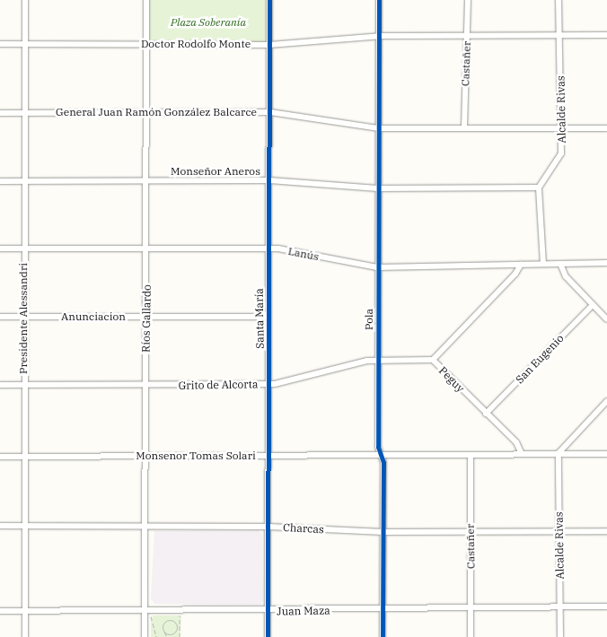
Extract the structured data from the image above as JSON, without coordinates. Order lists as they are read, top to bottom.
{
  "streets": {
    "street": [
      "Doctor Rodolfo Monte",
      "Castañer",
      "Alcalde Rivas",
      "General Juan Ramón González Balcarce",
      "Monseñor Aneros",
      "Lanús",
      "Anunciacion",
      "Presidente Alessandri",
      "Ríos Gallardo",
      "Santa María",
      "Pola",
      "San Eugenio",
      "Peguy",
      "Grito de Alcorta",
      "Monsenor Tomas Solari",
      "Charcas",
      "Juan Maza"
    ]
  },
  "crossings": [
    ["Doctor Rodolfo Monte", "Castañer"],
    ["Doctor Rodolfo Monte", "Alcalde Rivas"],
    ["Doctor Rodolfo Monte", "Presidente Alessandri"],
    ["Doctor Rodolfo Monte", "Ríos Gallardo"],
    ["Doctor Rodolfo Monte", "Santa María"],
    ["Doctor Rodolfo Monte", "Pola"],
    ["Castañer", "General Juan Ramón González Balcarce"],
    ["Castañer", "Monsenor Tomas Solari"],
    ["Castañer", "Charcas"],
    ["Castañer", "Juan Maza"],
    ["Alcalde Rivas", "General Juan Ramón González Balcarce"],
    ["Alcalde Rivas", "Monseñor Aneros"],
    ["Alcalde Rivas", "Monsenor Tomas Solari"],
    ["Alcalde Rivas", "Charcas"],
    ["Alcalde Rivas", "Juan Maza"],
    ["General Juan Ramón González Balcarce", "Presidente Alessandri"],
    ["General Juan Ramón González Balcarce", "Ríos Gallardo"],
    ["General Juan Ramón González Balcarce", "Santa María"],
    ["General Juan Ramón González Balcarce", "Pola"],
    ["Monseñor Aneros", "Presidente Alessandri"],
    ["Monseñor Aneros", "Ríos Gallardo"],
    ["Monseñor Aneros", "Santa María"],
    ["Monseñor Aneros", "Pola"],
    ["Lanús", "Presidente Alessandri"],
    ["Lanús", "Ríos Gallardo"],
    ["Lanús", "Santa María"],
    ["Lanús", "Pola"],
    ["Lanús", "Peguy"],
    ["Anunciacion", "Presidente Alessandri"],
    ["Anunciacion", "Ríos Gallardo"],
    ["Anunciacion", "Santa María"],
    ["Presidente Alessandri", "Grito de Alcorta"],
    ["Presidente Alessandri", "Monsenor Tomas Solari"],
    ["Presidente Alessandri", "Charcas"],
    ["Presidente Alessandri", "Juan Maza"],
    ["Ríos Gallardo", "Grito de Alcorta"],
    ["Ríos Gallardo", "Monsenor Tomas Solari"],
    ["Ríos Gallardo", "Charcas"],
    ["Ríos Gallardo", "Juan Maza"],
    ["Santa María", "Grito de Alcorta"],
    ["Santa María", "Monsenor Tomas Solari"],
    ["Santa María", "Charcas"],
    ["Santa María", "Juan Maza"],
    ["Pola", "Grito de Alcorta"],
    ["Pola", "Monsenor Tomas Solari"],
    ["Pola", "Charcas"],
    ["Pola", "Juan Maza"],
    ["San Eugenio", "Peguy"],
    ["Peguy", "Grito de Alcorta"],
    ["Peguy", "Monsenor Tomas Solari"]
  ],
  "parks": ["Plaza Soberanía"]
}
